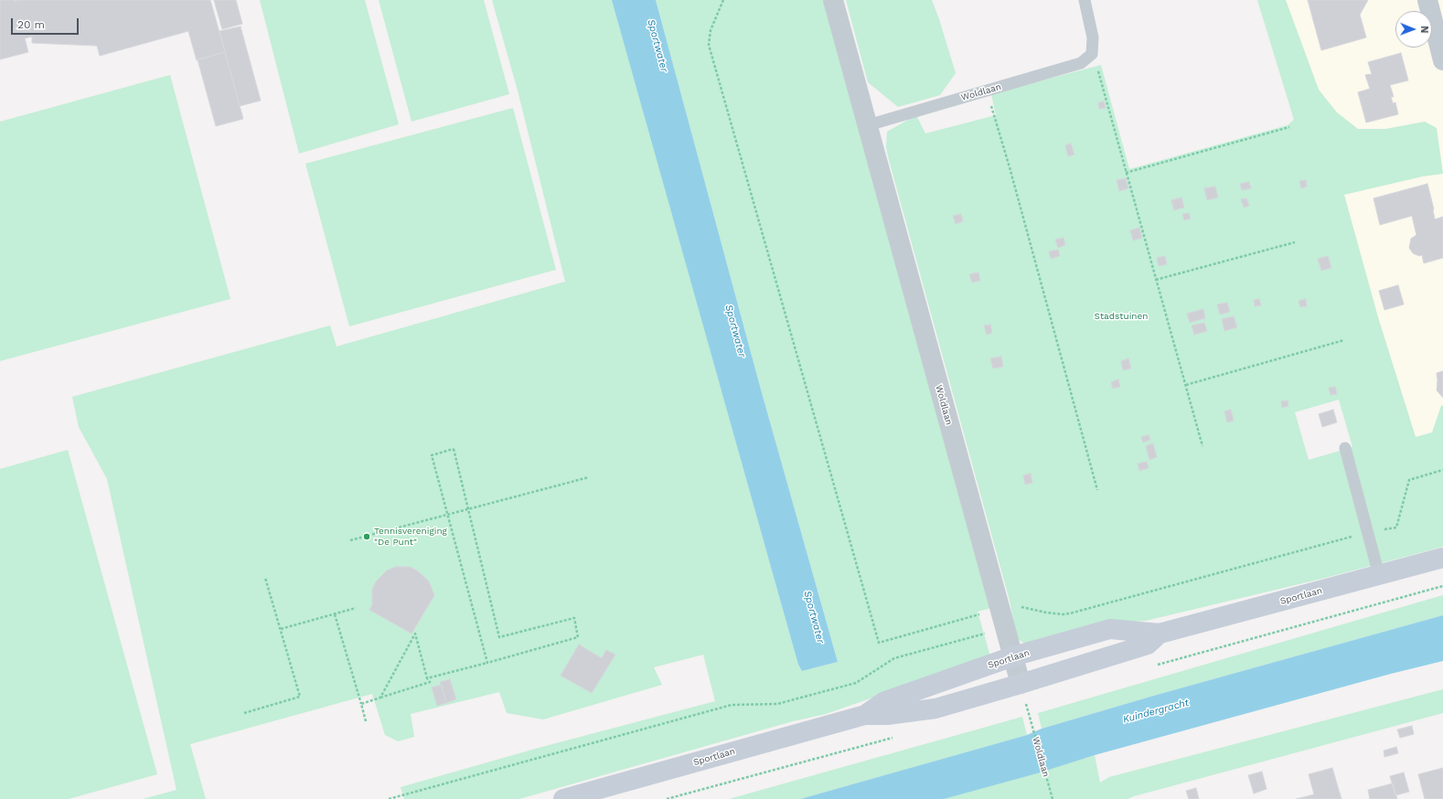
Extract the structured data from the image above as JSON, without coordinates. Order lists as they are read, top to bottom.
{
  "streets": {
    "street": ["Woldlaan", "Sportlaan"]
  },
  "crossings": [
    ["Woldlaan", "Sportlaan"]
  ],
  "water": ["Sportwater", "Kuindergracht"],
  "parks": ["Stadstuinen"],
  "places": ["Tennisvereniging \"De Punt\""],
  "scale_bar": "20 m",
  "north": "right"
}
